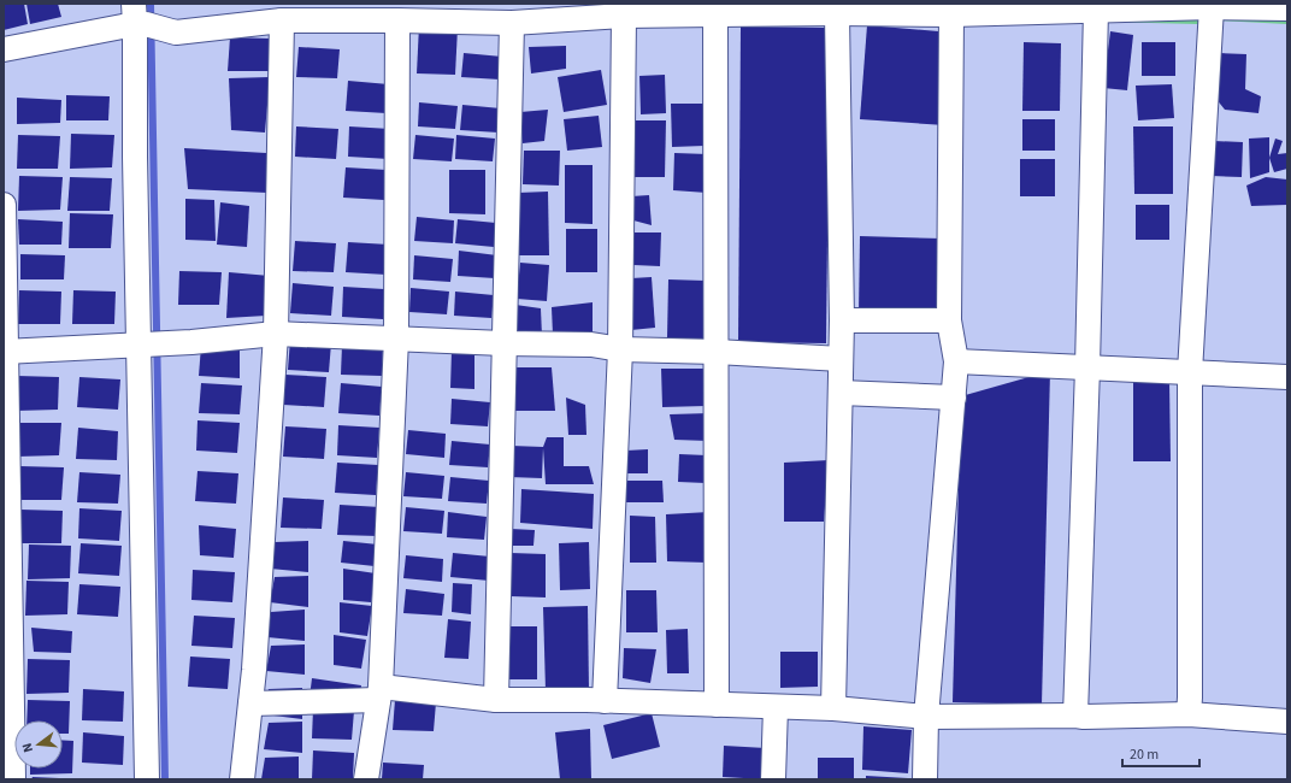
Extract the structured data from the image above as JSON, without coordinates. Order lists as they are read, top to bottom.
{
  "scale_bar": "20 m",
  "north": "left"
}
